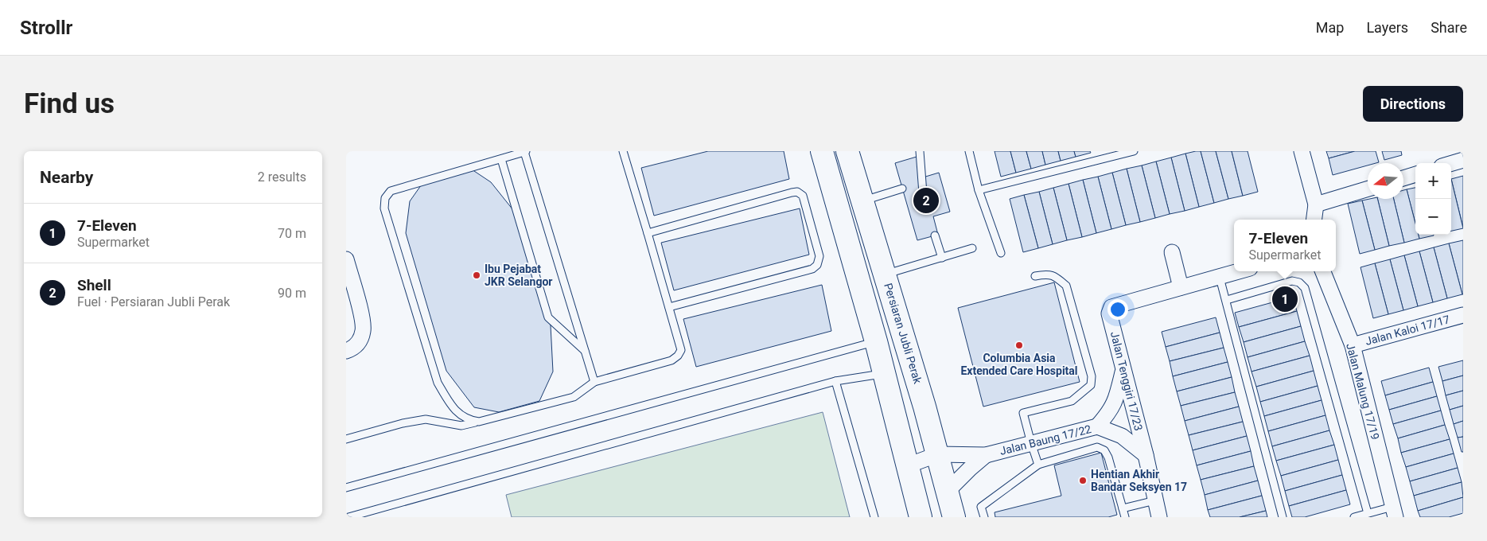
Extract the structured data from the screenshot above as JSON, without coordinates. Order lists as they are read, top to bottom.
{
  "streets": {
    "main road": ["Persiaran Jubli Perak"],
    "street": [
      "Jalan Kaloi 17/17",
      "Jalan Tenggiri 17/23",
      "Jalan Malung 17/19",
      "Jalan Baung 17/22"
    ]
  },
  "crossings": [
    ["Jalan Kaloi 17/17", "Jalan Malung 17/19"],
    ["Persiaran Jubli Perak", "Jalan Baung 17/22"],
    ["Jalan Tenggiri 17/23", "Jalan Baung 17/22"]
  ],
  "places": ["Ibu Pejabat JKR Selangor", "Columbia Asia Extended Care Hospital", "Hentian Akhir Bandar Seksyen 17"],
  "north": "left",
  "page": {
    "header": "Strollr",
    "nav": ["Map", "Layers", "Share"],
    "buttons": "Directions",
    "title": "Find us",
    "heading": ["Nearby", "2 results"],
    "map_buttons": ["+", "−"],
    "pins": ["2", "1"],
    "list": [
      {
        "mark": "1",
        "name": "7-Eleven",
        "note": "Supermarket",
        "value": "70 m"
      },
      {
        "mark": "2",
        "name": "Shell",
        "note": "Fuel · Persiaran Jubli Perak",
        "value": "90 m"
      }
    ],
    "popup": ["7-Eleven", "Supermarket"]
  }
}
